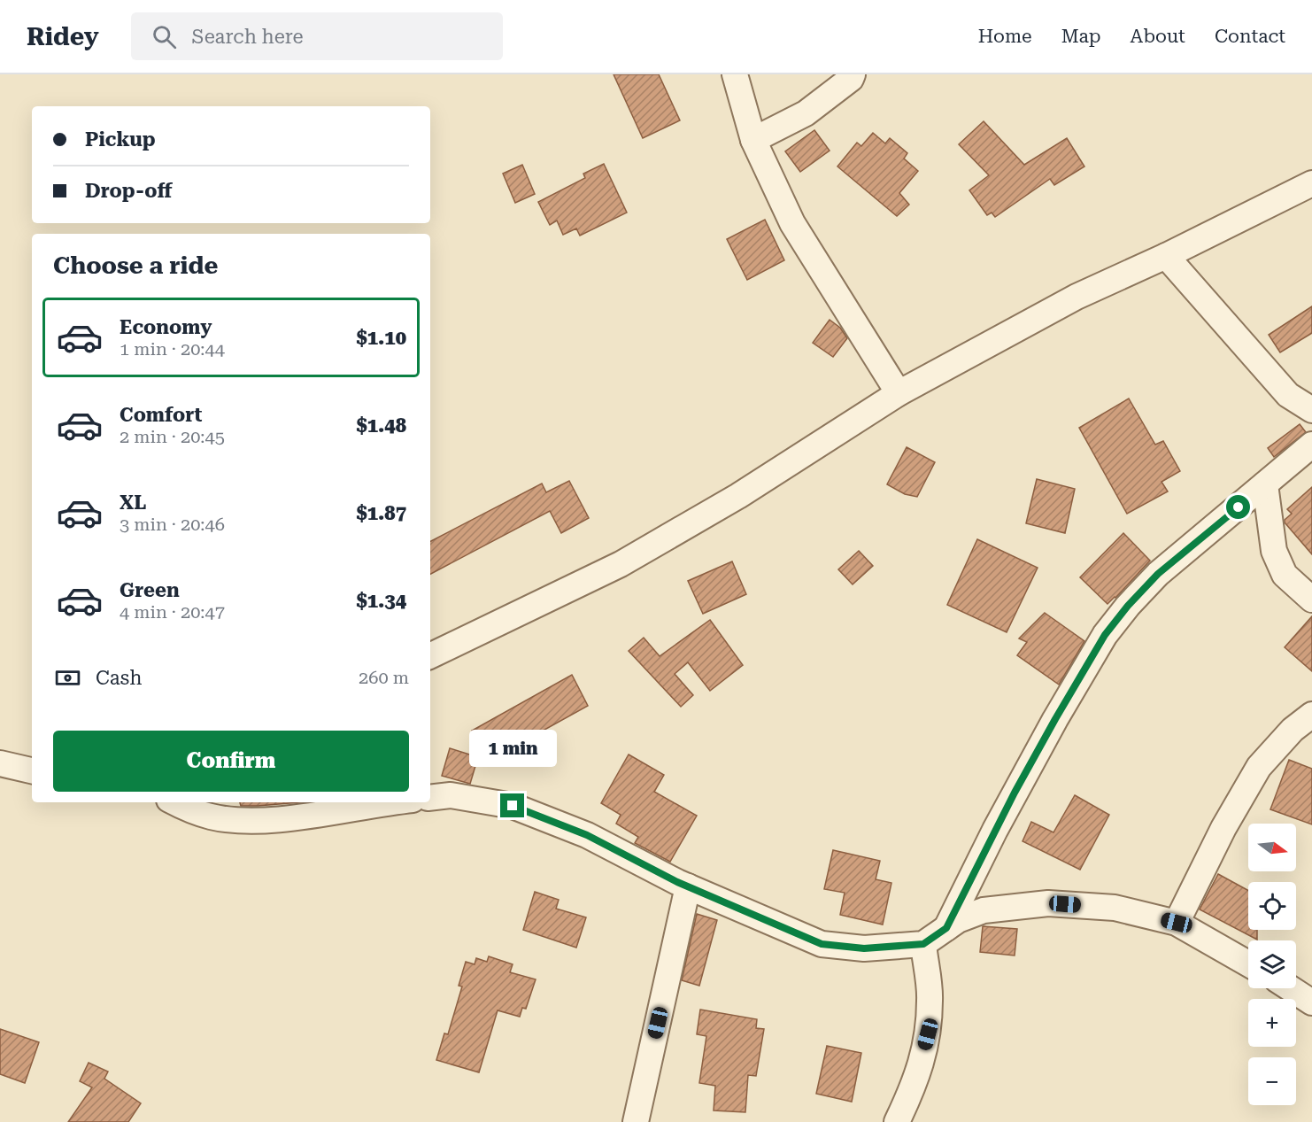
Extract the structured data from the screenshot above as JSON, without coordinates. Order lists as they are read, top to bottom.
{
  "north": "right",
  "page": {
    "header": "Ridey",
    "search": "Search here",
    "nav": [
      "Home",
      "Map",
      "About",
      "Contact"
    ],
    "banner": ["Pickup", "Drop-off"],
    "heading": "Choose a ride",
    "list": [
      {
        "name": "Economy",
        "note": "1 min · 20:44",
        "value": "$1.10"
      },
      {
        "name": "Comfort",
        "note": "2 min · 20:45",
        "value": "$1.48"
      },
      {
        "name": "XL",
        "note": "3 min · 20:46",
        "value": "$1.87"
      },
      {
        "name": "Green",
        "note": "4 min · 20:47",
        "value": "$1.34"
      }
    ],
    "pay": ["Cash", "260 m"],
    "buttons": "Confirm",
    "bubble": "1 min",
    "map_buttons": ["+", "−"]
  }
}
